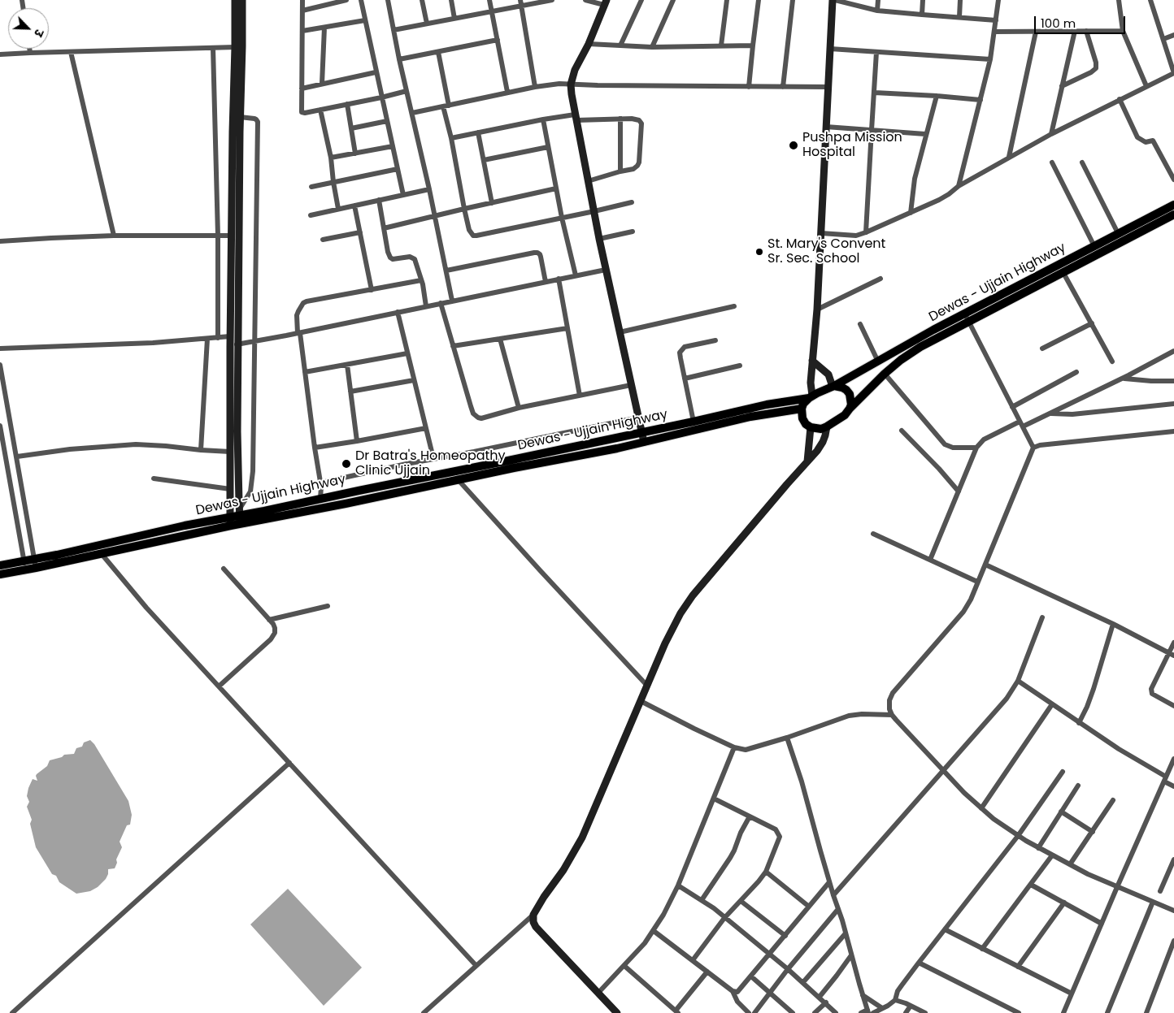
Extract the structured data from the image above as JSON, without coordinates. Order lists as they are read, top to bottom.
{
  "streets": {
    "main road": ["Dewas - Ujjain Highway"]
  },
  "places": ["Pushpa Mission Hospital", "St. Mary's Convent Sr. Sec. School", "Dr Batra's Homeopathy Clinic Ujjain"],
  "scale_bar": "100 m",
  "north": "bottom right"
}
